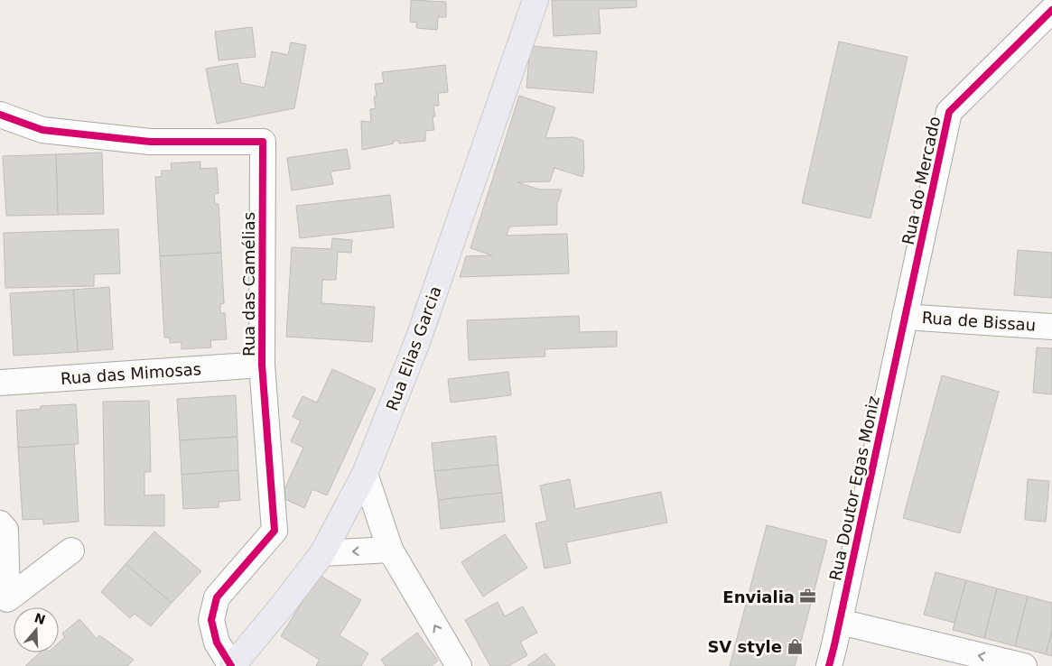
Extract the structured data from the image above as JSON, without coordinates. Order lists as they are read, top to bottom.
{
  "streets": {
    "main road": ["Rua Elias Garcia"],
    "street": [
      "Rua do Mercado",
      "Rua das Camélias",
      "Rua de Bissau",
      "Rua das Mimosas",
      "Rua Doutor Egas Moniz"
    ]
  },
  "crossings": [
    ["Rua do Mercado", "Rua de Bissau"],
    ["Rua do Mercado", "Rua Doutor Egas Moniz"],
    ["Rua das Camélias", "Rua Elias Garcia"],
    ["Rua das Camélias", "Rua das Mimosas"],
    ["Rua de Bissau", "Rua Doutor Egas Moniz"]
  ],
  "places": {
    "office": ["Envialia"],
    "shop": ["SV style"]
  },
  "north": "top"
}
